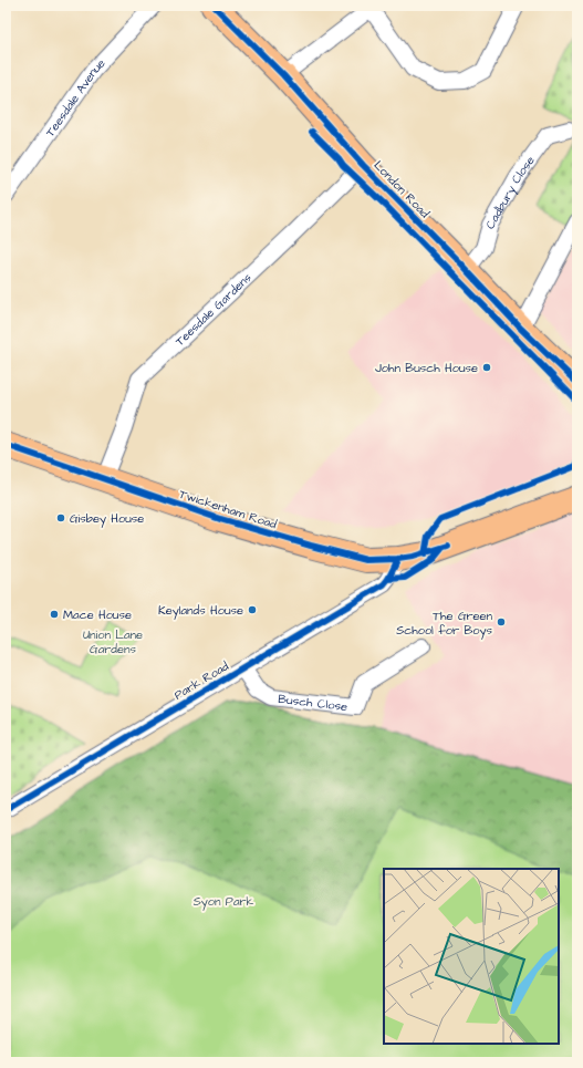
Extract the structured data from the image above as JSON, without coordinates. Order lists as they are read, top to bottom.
{
  "streets": {
    "main road": ["London Road", "Twickenham Road"],
    "street": [
      "Teesdale Avenue",
      "Cadbury Close",
      "Teesdale Gardens",
      "Park Road",
      "Busch Close"
    ]
  },
  "crossings": [
    ["London Road", "Cadbury Close"],
    ["London Road", "Teesdale Gardens"],
    ["Teesdale Gardens", "Twickenham Road"],
    ["Twickenham Road", "Park Road"],
    ["Park Road", "Busch Close"]
  ],
  "parks": ["Union Lane Gardens", "Syon Park"],
  "places": [
    "John Busch House",
    "Gisbey House",
    "Keylands House",
    "Mace House",
    "The Green School for Boys"
  ]
}
